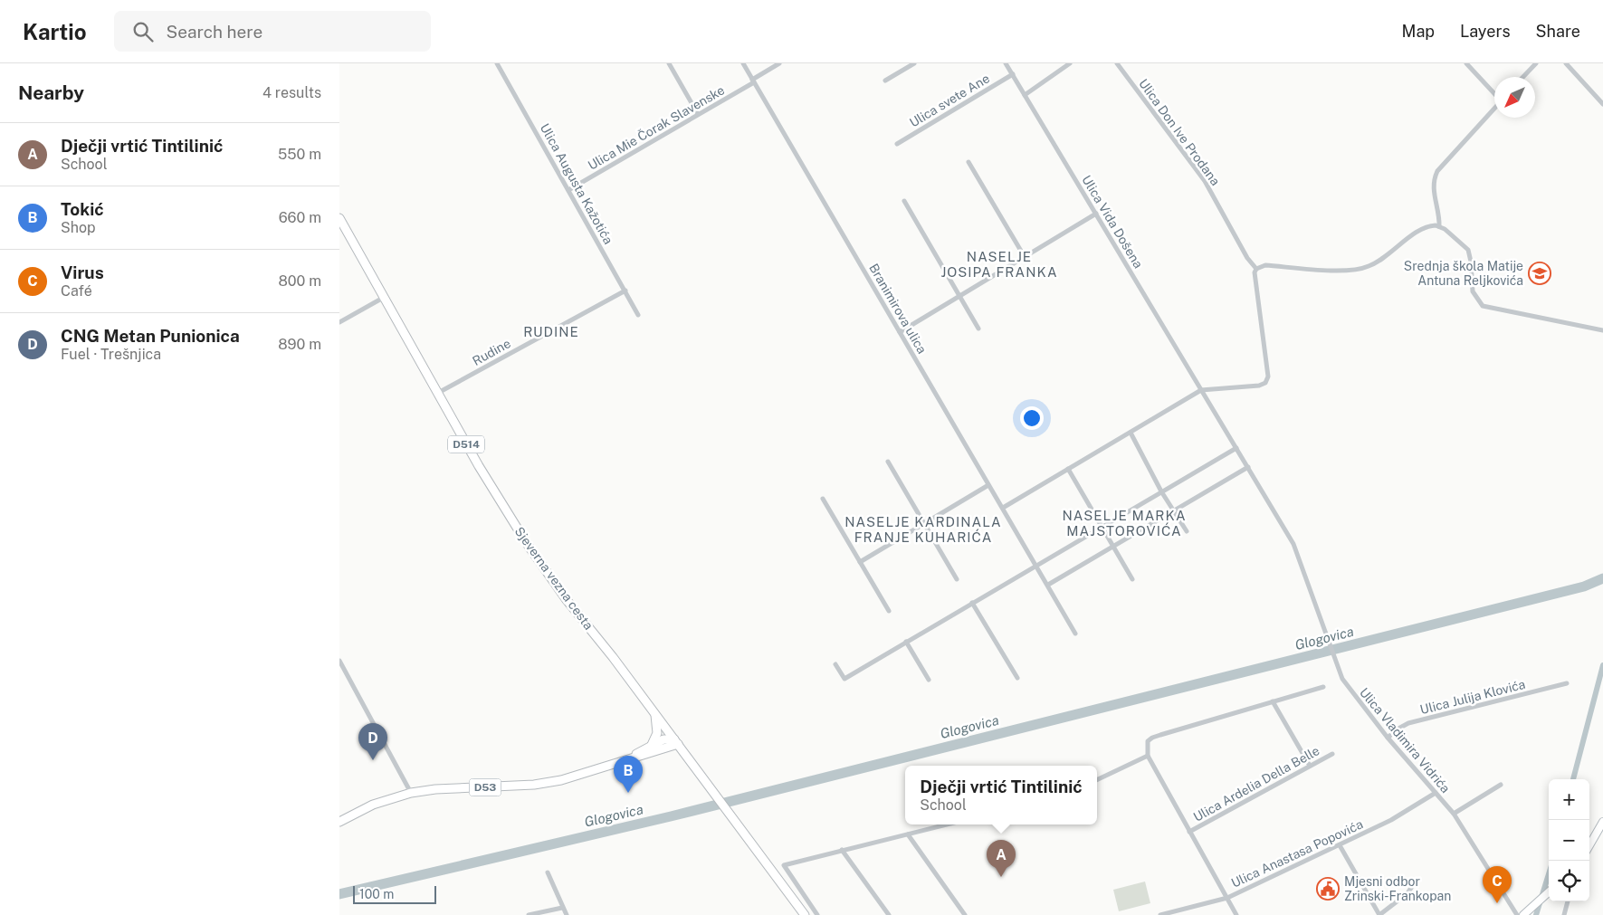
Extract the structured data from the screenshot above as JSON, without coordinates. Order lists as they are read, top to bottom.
{
  "streets": {
    "main road": ["D514", "Sjeverna vezna cesta", "D53"],
    "street": [
      "Ulica svete Ane",
      "Ulica Mie Čorak Slavenske",
      "Ulica Don Ive Prodana",
      "Ulica Augusta Kažotića",
      "Ulica Vida Došena",
      "Branimirova ulica",
      "Rudine",
      "Ulica Julija Klovića",
      "Ulica Vladimira Vidrića",
      "Ulica Ardelia Della Belle",
      "Ulica Anastasa Popovića"
    ]
  },
  "crossings": [
    ["Ulica svete Ane", "Ulica Vida Došena"],
    ["Ulica Mie Čorak Slavenske", "Ulica Augusta Kažotića"],
    ["Ulica Mie Čorak Slavenske", "Branimirova ulica"],
    ["Ulica Augusta Kažotića", "Rudine"],
    ["Ulica Vida Došena", "Ulica Vladimira Vidrića"],
    ["Rudine", "Sjeverna vezna cesta"],
    ["Sjeverna vezna cesta", "D53"],
    ["Ulica Julija Klovića", "Ulica Vladimira Vidrića"],
    ["Ulica Vladimira Vidrića", "Ulica Anastasa Popovića"]
  ],
  "districts": [
    "NASELJE JOSIPA FRANKA",
    "RUDINE",
    "NASELJE MARKA MAJSTOROVIĆA",
    "NASELJE KARDINALA FRANJE KUHARIĆA"
  ],
  "water": ["Glogovica"],
  "places": {
    "school or university": ["Srednja škola Matije Antuna Reljkovića"],
    "public building": ["Mjesni odbor Zrinski-Frankopan"]
  },
  "scale_bar": "100 m",
  "north": "bottom left",
  "page": {
    "header": "Kartio",
    "search": "Search here",
    "nav": ["Map", "Layers", "Share"],
    "heading": ["Nearby", "4 results"],
    "list": [
      {
        "mark": "A",
        "name": "Dječji vrtić Tintilinić",
        "note": "School",
        "value": "550 m"
      },
      {
        "mark": "B",
        "name": "Tokić",
        "note": "Shop",
        "value": "660 m"
      },
      {
        "mark": "C",
        "name": "Virus",
        "note": "Café",
        "value": "800 m"
      },
      {
        "mark": "D",
        "name": "CNG Metan Punionica",
        "note": "Fuel · Trešnjica",
        "value": "890 m"
      }
    ],
    "pins": [
      "D",
      "B",
      "A",
      "C"
    ],
    "popup": ["Dječji vrtić Tintilinić", "School"],
    "map_buttons": ["+", "−"],
    "scale": "100 m"
  }
}
